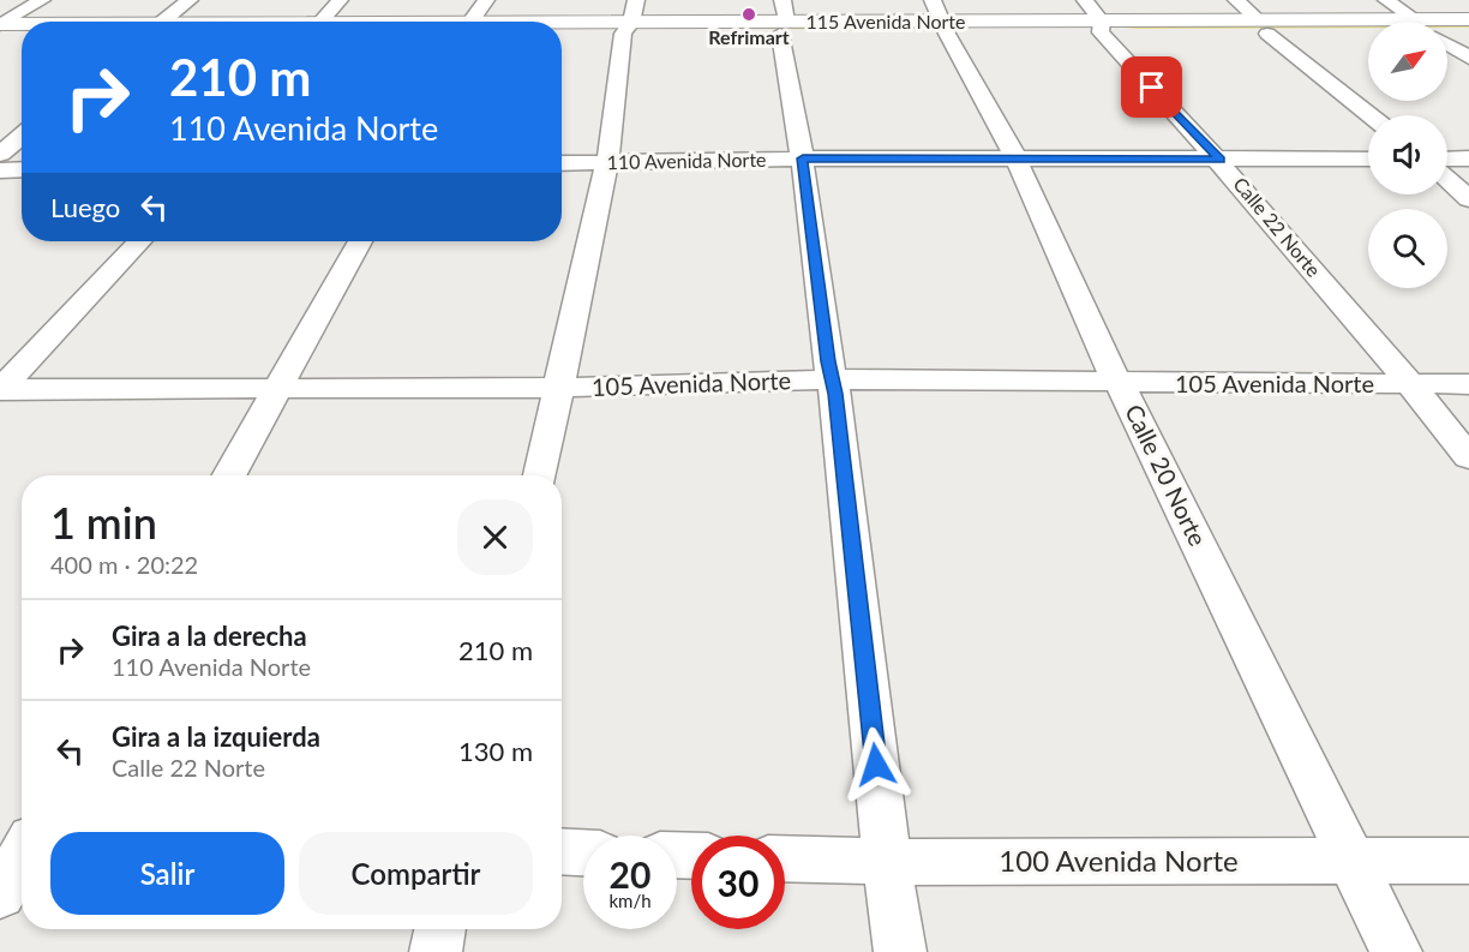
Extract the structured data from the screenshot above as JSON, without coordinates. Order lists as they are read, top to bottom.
{
  "streets": {
    "main road": ["115 Avenida Norte"],
    "street": [
      "110 Avenida Norte",
      "Calle 22 Norte",
      "105 Avenida Norte",
      "Calle 20 Norte",
      "100 Avenida Norte"
    ]
  },
  "crossings": [
    ["115 Avenida Norte", "Calle 22 Norte"],
    ["115 Avenida Norte", "Calle 20 Norte"],
    ["110 Avenida Norte", "Calle 22 Norte"],
    ["110 Avenida Norte", "Calle 20 Norte"],
    ["Calle 22 Norte", "105 Avenida Norte"],
    ["105 Avenida Norte", "Calle 20 Norte"],
    ["Calle 20 Norte", "100 Avenida Norte"]
  ],
  "places": ["Refrimart"],
  "north": "top right",
  "page": {
    "turn": ["210 m", "110 Avenida Norte"],
    "then": "Luego",
    "heading": ["1 min", "400 m · 20:22"],
    "list": [
      {
        "name": "Gira a la derecha",
        "note": "110 Avenida Norte",
        "value": "210 m"
      },
      {
        "name": "Gira a la izquierda",
        "note": "Calle 22 Norte",
        "value": "130 m"
      }
    ],
    "buttons": ["Salir", "Compartir"],
    "speed": "20 km/h",
    "limit": "30"
  }
}
